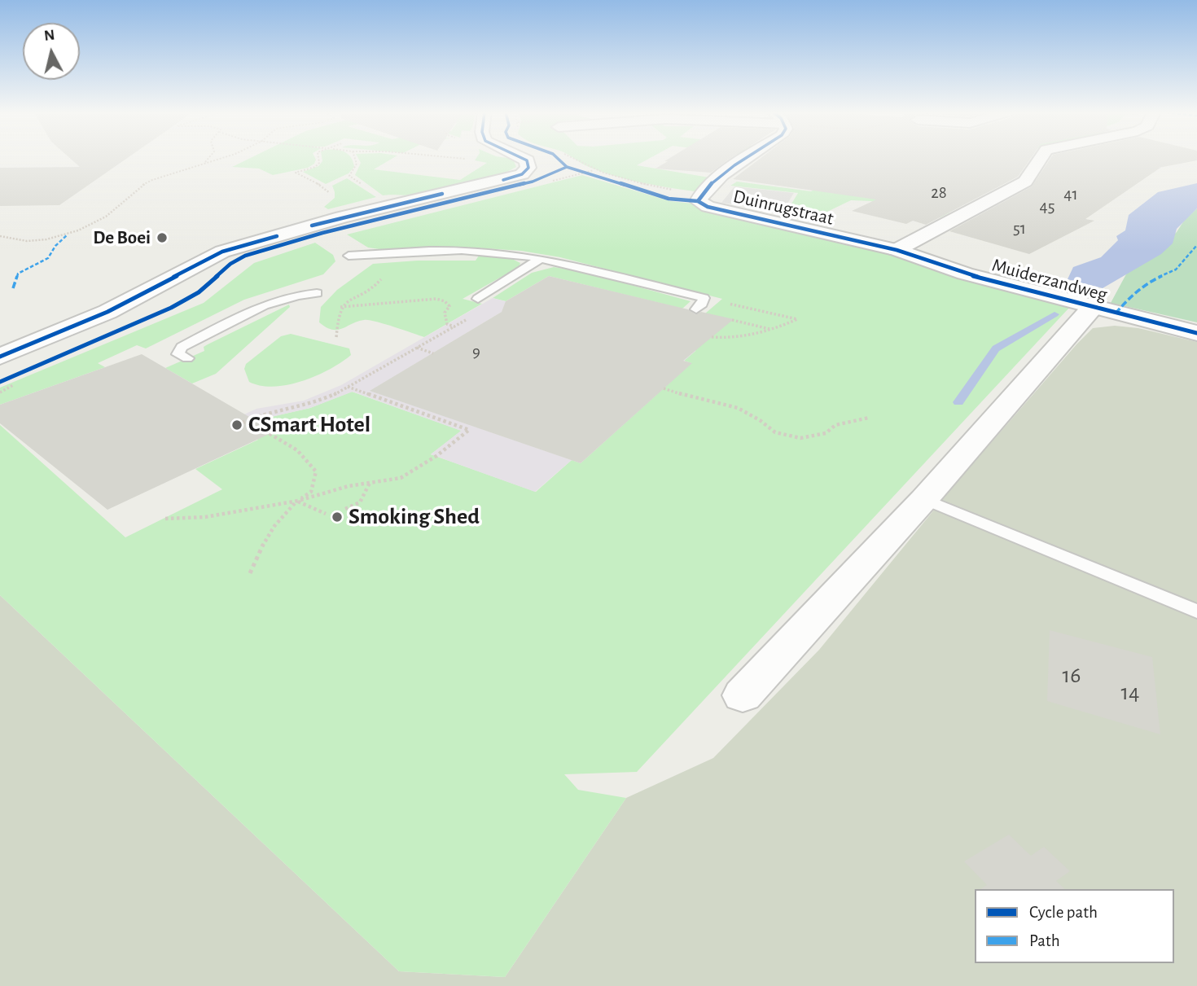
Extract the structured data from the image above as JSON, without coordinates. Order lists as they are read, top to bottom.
{
  "streets": {
    "street": ["Duinrugstraat", "Muiderzandweg"]
  },
  "crossings": [
    ["Duinrugstraat", "Muiderzandweg"]
  ],
  "places": ["De Boei", "CSmart Hotel", "Smoking Shed"],
  "house_numbers": [
    "28",
    "41",
    "45",
    "51",
    "9",
    "16",
    "14"
  ],
  "legend": ["Cycle path", "Path"],
  "north": "top"
}
